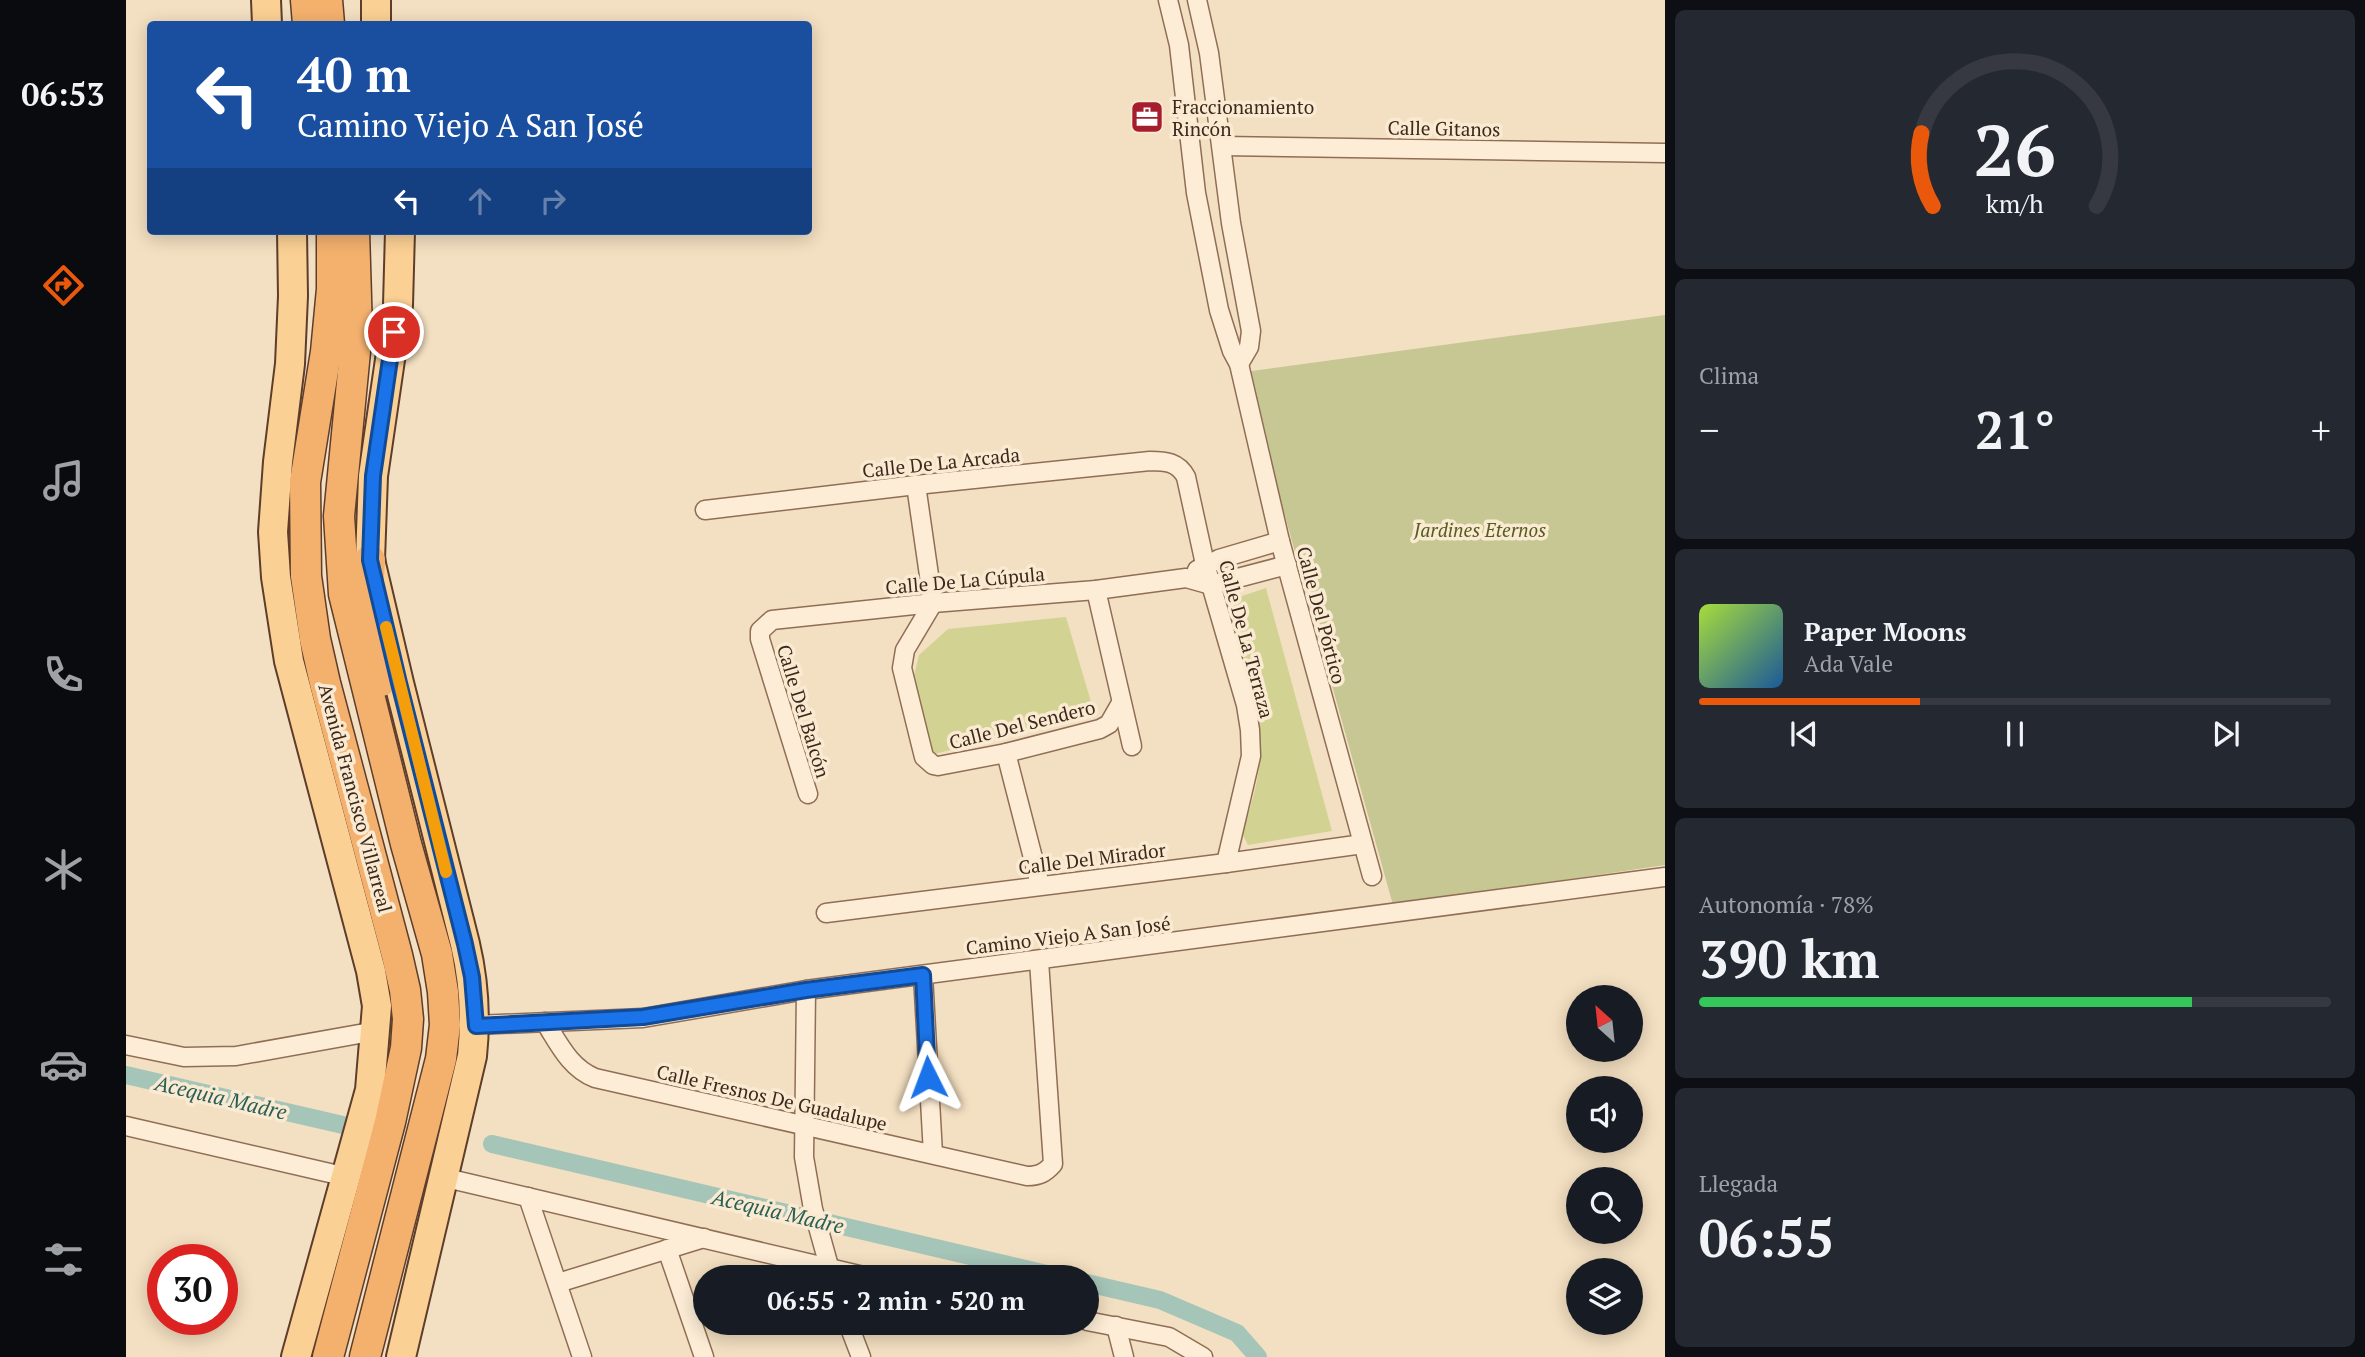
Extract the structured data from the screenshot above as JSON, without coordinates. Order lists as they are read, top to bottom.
{
  "streets": {
    "highway": ["Avenida Francisco Villarreal"],
    "street": [
      "Calle Gitanos",
      "Calle De La Arcada",
      "Calle De La Cúpula",
      "Calle Del Pórtico",
      "Calle De La Terraza",
      "Calle Del Balcón",
      "Calle Del Sendero",
      "Calle Del Mirador",
      "Camino Viejo A San José",
      "Calle Fresnos De Guadalupe"
    ]
  },
  "crossings": [
    ["Calle De La Arcada", "Calle De La Terraza"],
    ["Calle De La Cúpula", "Calle Del Pórtico"],
    ["Calle De La Cúpula", "Calle De La Terraza"],
    ["Calle De La Cúpula", "Calle Del Balcón"],
    ["Calle De La Cúpula", "Calle Del Sendero"],
    ["Calle Del Pórtico", "Calle Del Mirador"],
    ["Calle De La Terraza", "Calle Del Mirador"],
    ["Camino Viejo A San José", "Calle Fresnos De Guadalupe"]
  ],
  "water": ["Acequia Madre"],
  "parks": ["Jardines Eternos"],
  "places": {
    "office": ["Fraccionamiento Rincón"]
  },
  "north": "top left",
  "page": {
    "tabs": "06:53",
    "turn": ["40 m", "Camino Viejo A San José"],
    "tile": [
      "Clima",
      ["Autonomía · 78%", "390 km"],
      ["Llegada", "06:55"]
    ],
    "heat": ["−", "21°", "+"],
    "song": ["Paper Moons", "Ada Vale"],
    "limit": "30",
    "trip": "06:55 · 2 min · 520 m",
    "gauge": ["26", "km/h"]
  }
}
